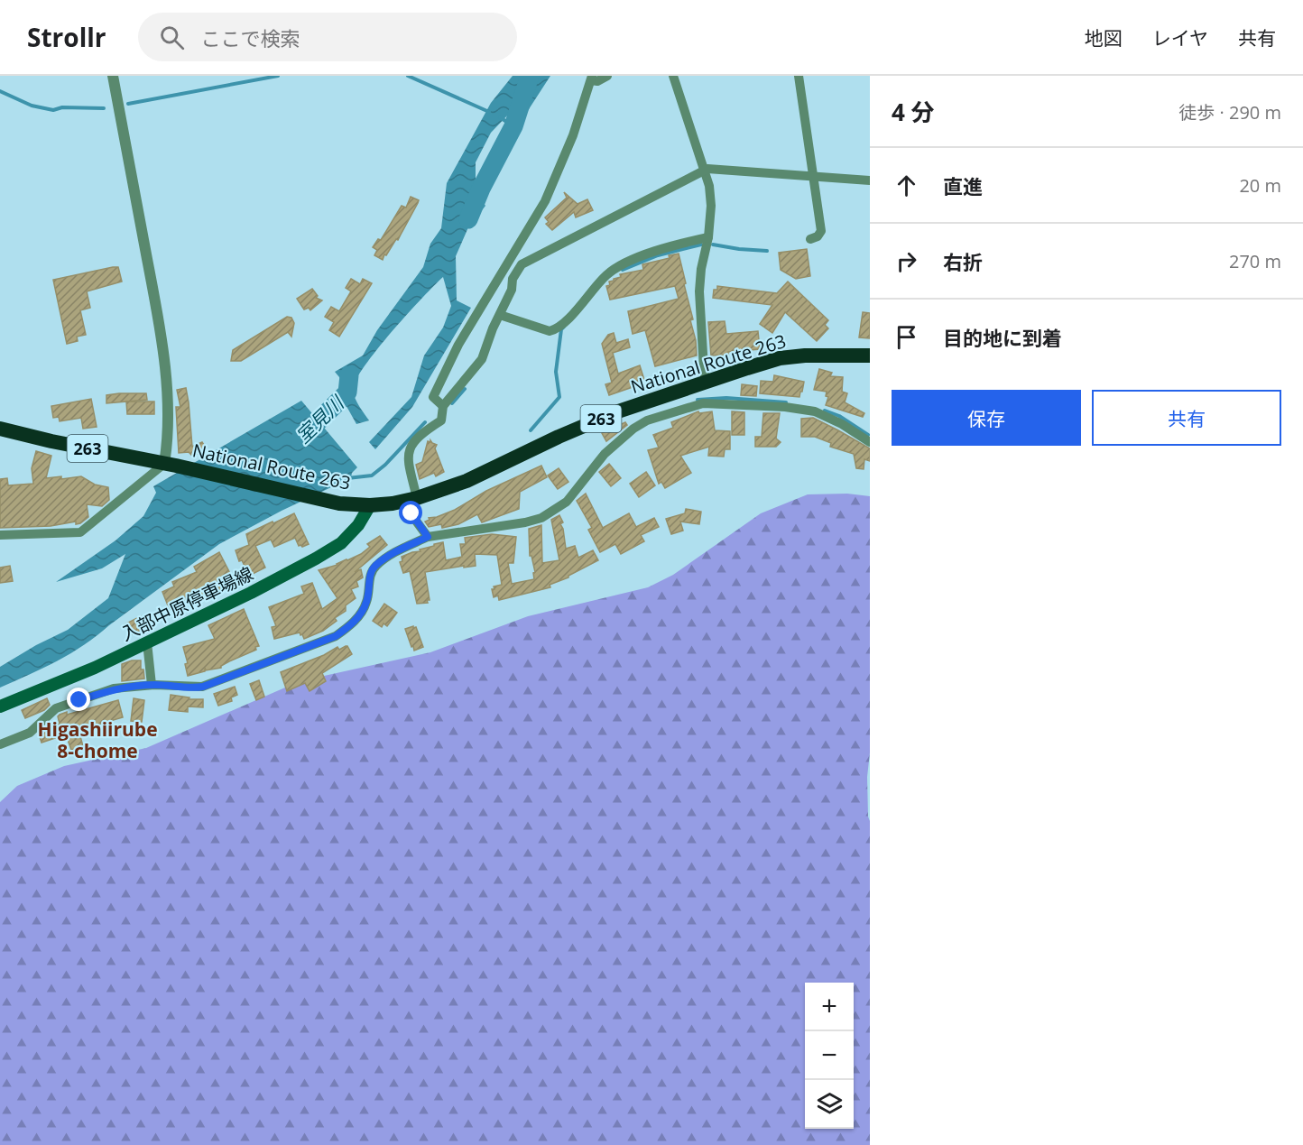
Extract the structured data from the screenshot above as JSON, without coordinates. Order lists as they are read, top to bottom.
{
  "streets": {
    "highway": ["National Route 263", "263"],
    "main road": ["入部中原停車場線"]
  },
  "crossings": [
    ["National Route 263", "入部中原停車場線"]
  ],
  "districts": ["Higashiirube 8-chome"],
  "water": ["室見川"],
  "page": {
    "header": "Strollr",
    "search": "ここで検索",
    "nav": ["地図", "レイヤ", "共有"],
    "heading": ["4 分", "徒歩 · 290 m"],
    "list": [
      ["直進", "20 m"],
      ["右折", "270 m"],
      "目的地に到着"
    ],
    "buttons": ["保存", "共有"],
    "map_buttons": ["+", "−"]
  }
}
